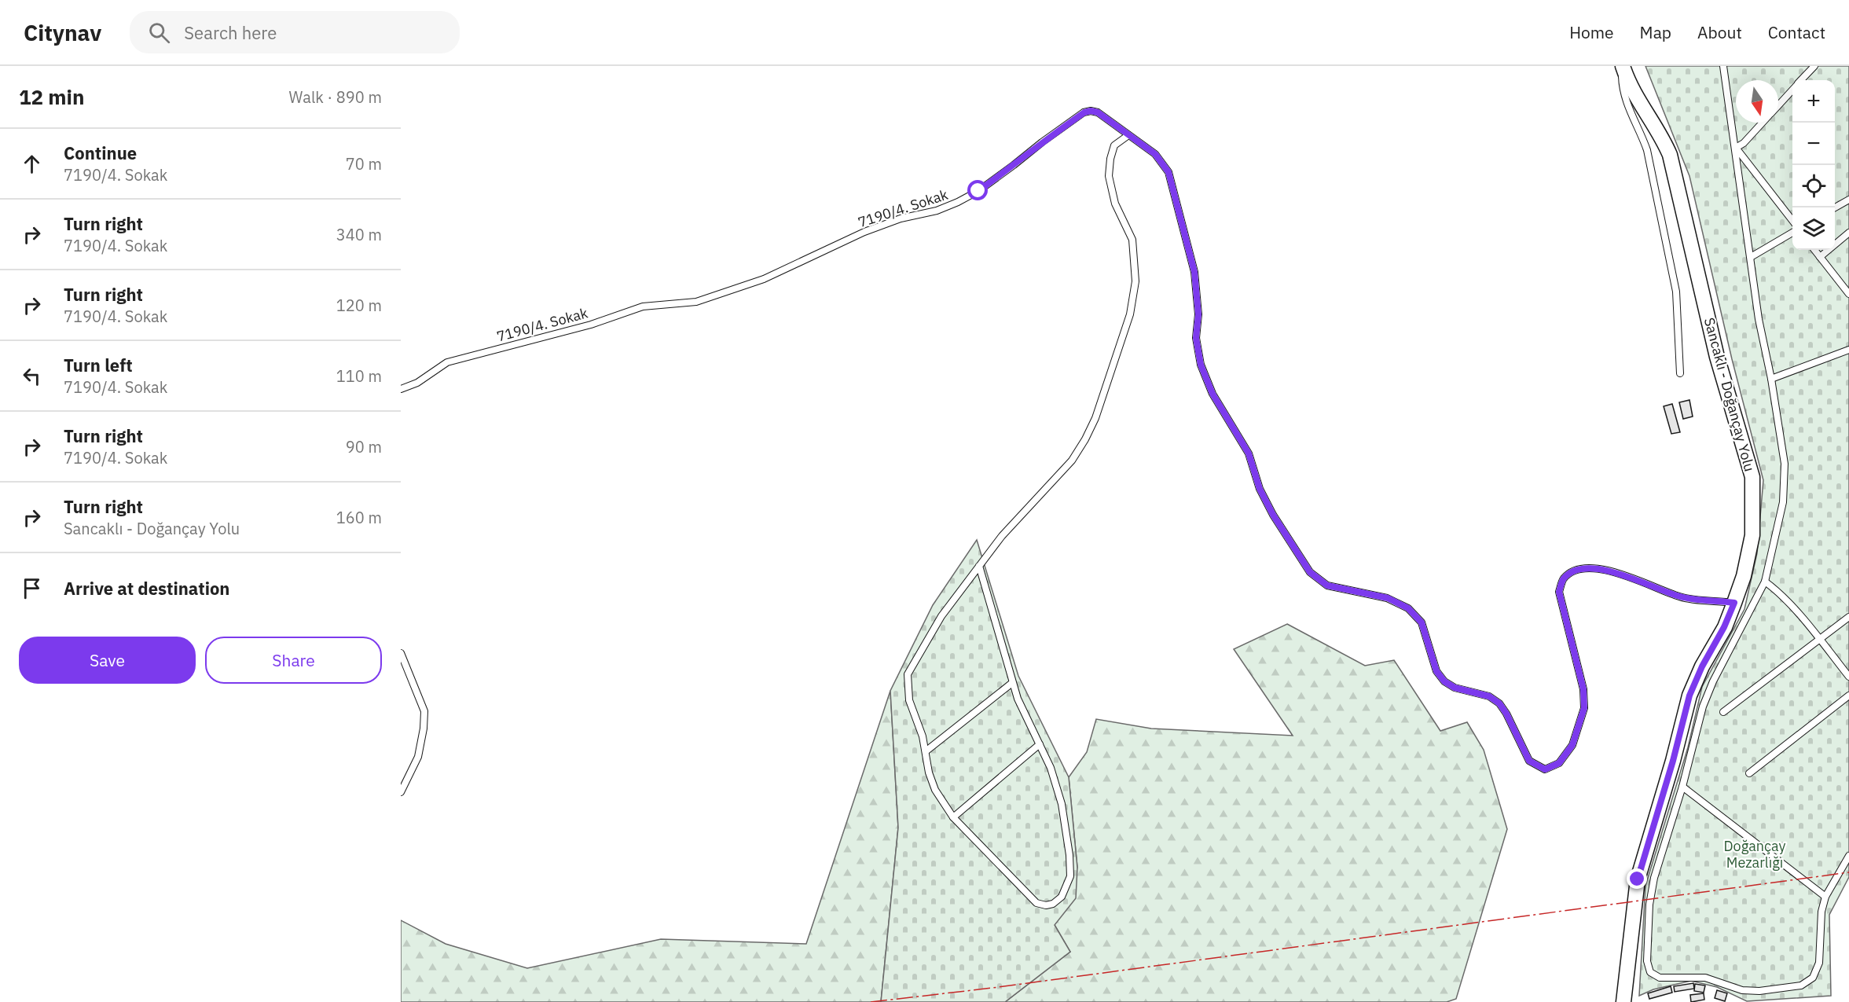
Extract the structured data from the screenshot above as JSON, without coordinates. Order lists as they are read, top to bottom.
{
  "streets": {
    "street": ["Sancaklı - Doğançay Yolu"],
    "lane": ["7190/4. Sokak"]
  },
  "crossings": [
    ["7190/4. Sokak", "Sancaklı - Doğançay Yolu"]
  ],
  "parks": ["Doğançay Mezarlığı"],
  "north": "bottom",
  "page": {
    "header": "Citynav",
    "search": "Search here",
    "nav": [
      "Home",
      "Map",
      "About",
      "Contact"
    ],
    "heading": ["12 min", "Walk · 890 m"],
    "map_buttons": ["+", "−"],
    "list": [
      ["Continue", "7190/4. Sokak", "70 m"],
      ["Turn right", "7190/4. Sokak", "340 m"],
      ["Turn right", "7190/4. Sokak", "120 m"],
      ["Turn left", "7190/4. Sokak", "110 m"],
      ["Turn right", "7190/4. Sokak", "90 m"],
      ["Turn right", "Sancaklı - Doğançay Yolu", "160 m"],
      "Arrive at destination"
    ],
    "buttons": ["Save", "Share"]
  }
}
